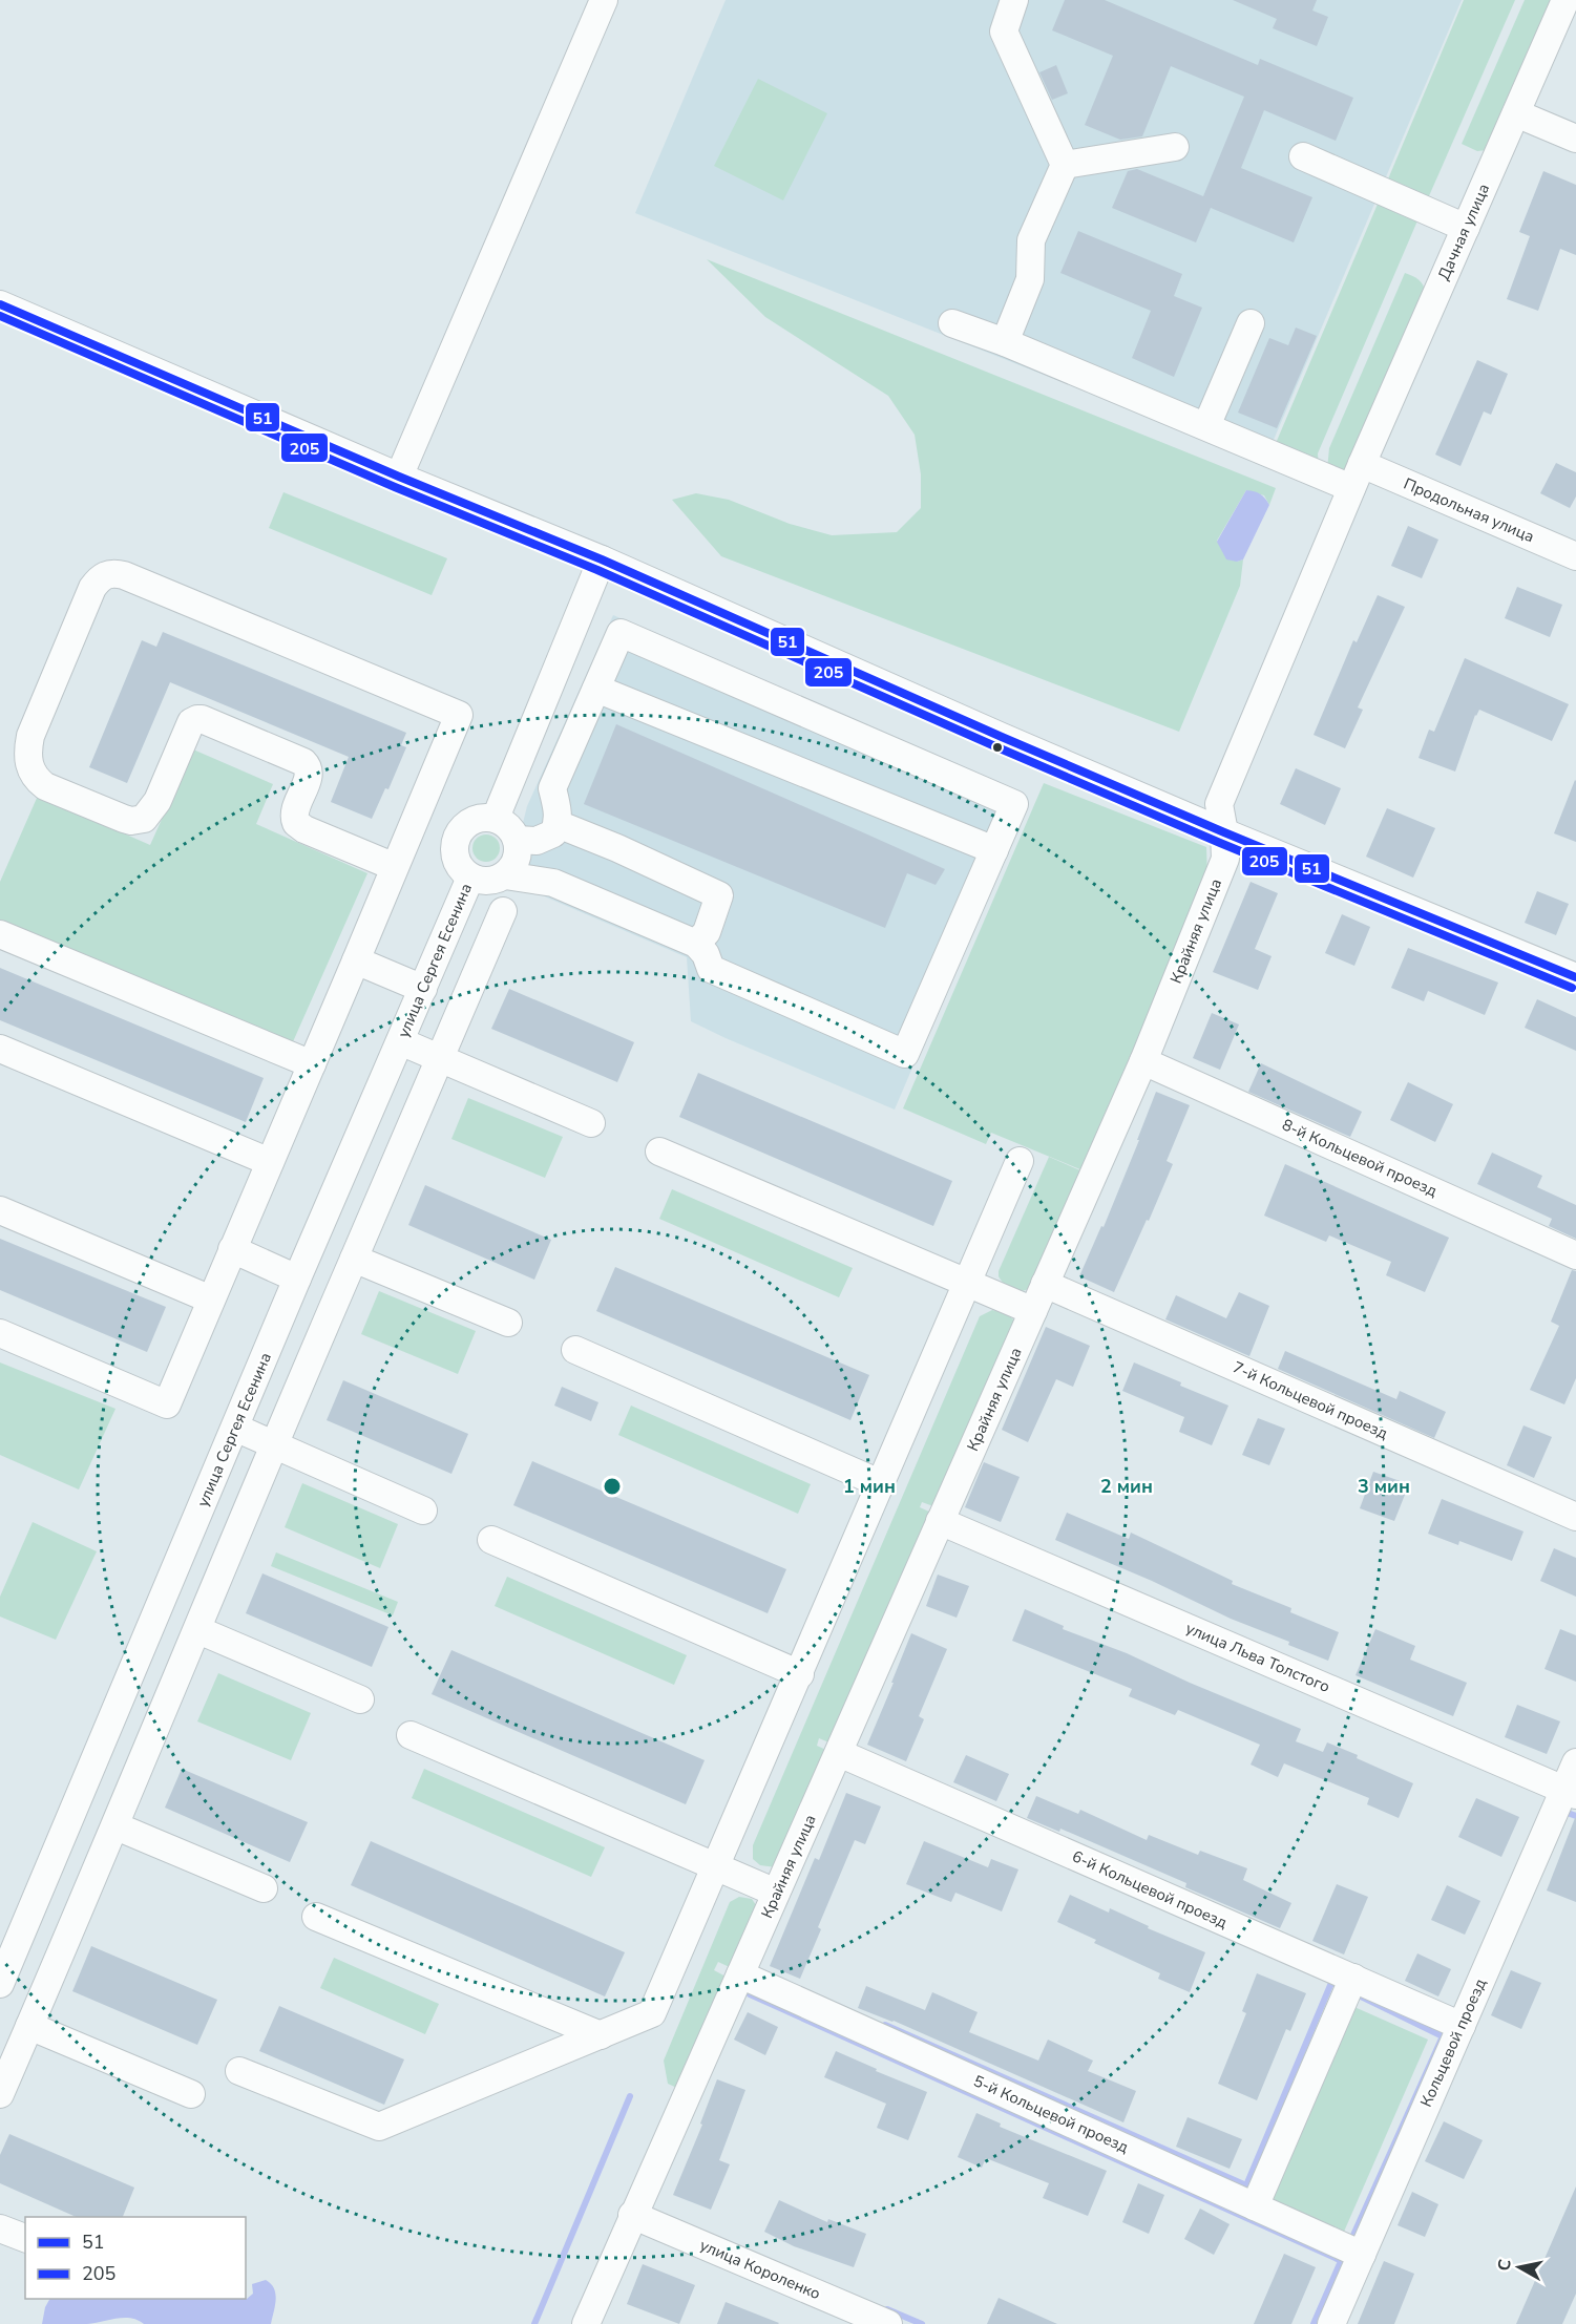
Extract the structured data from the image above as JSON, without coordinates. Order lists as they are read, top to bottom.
{
  "streets": {
    "street": [
      "Дачная улица",
      "Продольная улица",
      "Крайняя улица",
      "улица Сергея Есенина",
      "8-й Кольцевой проезд",
      "7-й Кольцевой проезд",
      "улица Льва Толстого",
      "6-й Кольцевой проезд",
      "Кольцевой проезд",
      "5-й Кольцевой проезд",
      "улица Короленко"
    ]
  },
  "crossings": [
    ["Дачная улица", "Продольная улица"],
    ["Дачная улица", "Крайняя улица"],
    ["Продольная улица", "Крайняя улица"],
    ["Крайняя улица", "8-й Кольцевой проезд"],
    ["Крайняя улица", "7-й Кольцевой проезд"],
    ["Крайняя улица", "улица Льва Толстого"],
    ["Крайняя улица", "6-й Кольцевой проезд"],
    ["Крайняя улица", "5-й Кольцевой проезд"],
    ["Крайняя улица", "улица Короленко"],
    ["улица Льва Толстого", "Кольцевой проезд"],
    ["6-й Кольцевой проезд", "Кольцевой проезд"],
    ["Кольцевой проезд", "5-й Кольцевой проезд"]
  ],
  "lines": ["transit line 51", "transit line 205"],
  "legend": ["51", "205"],
  "north": "left",
  "rings": ["1 мин", "2 мин", "3 мин"]
}
